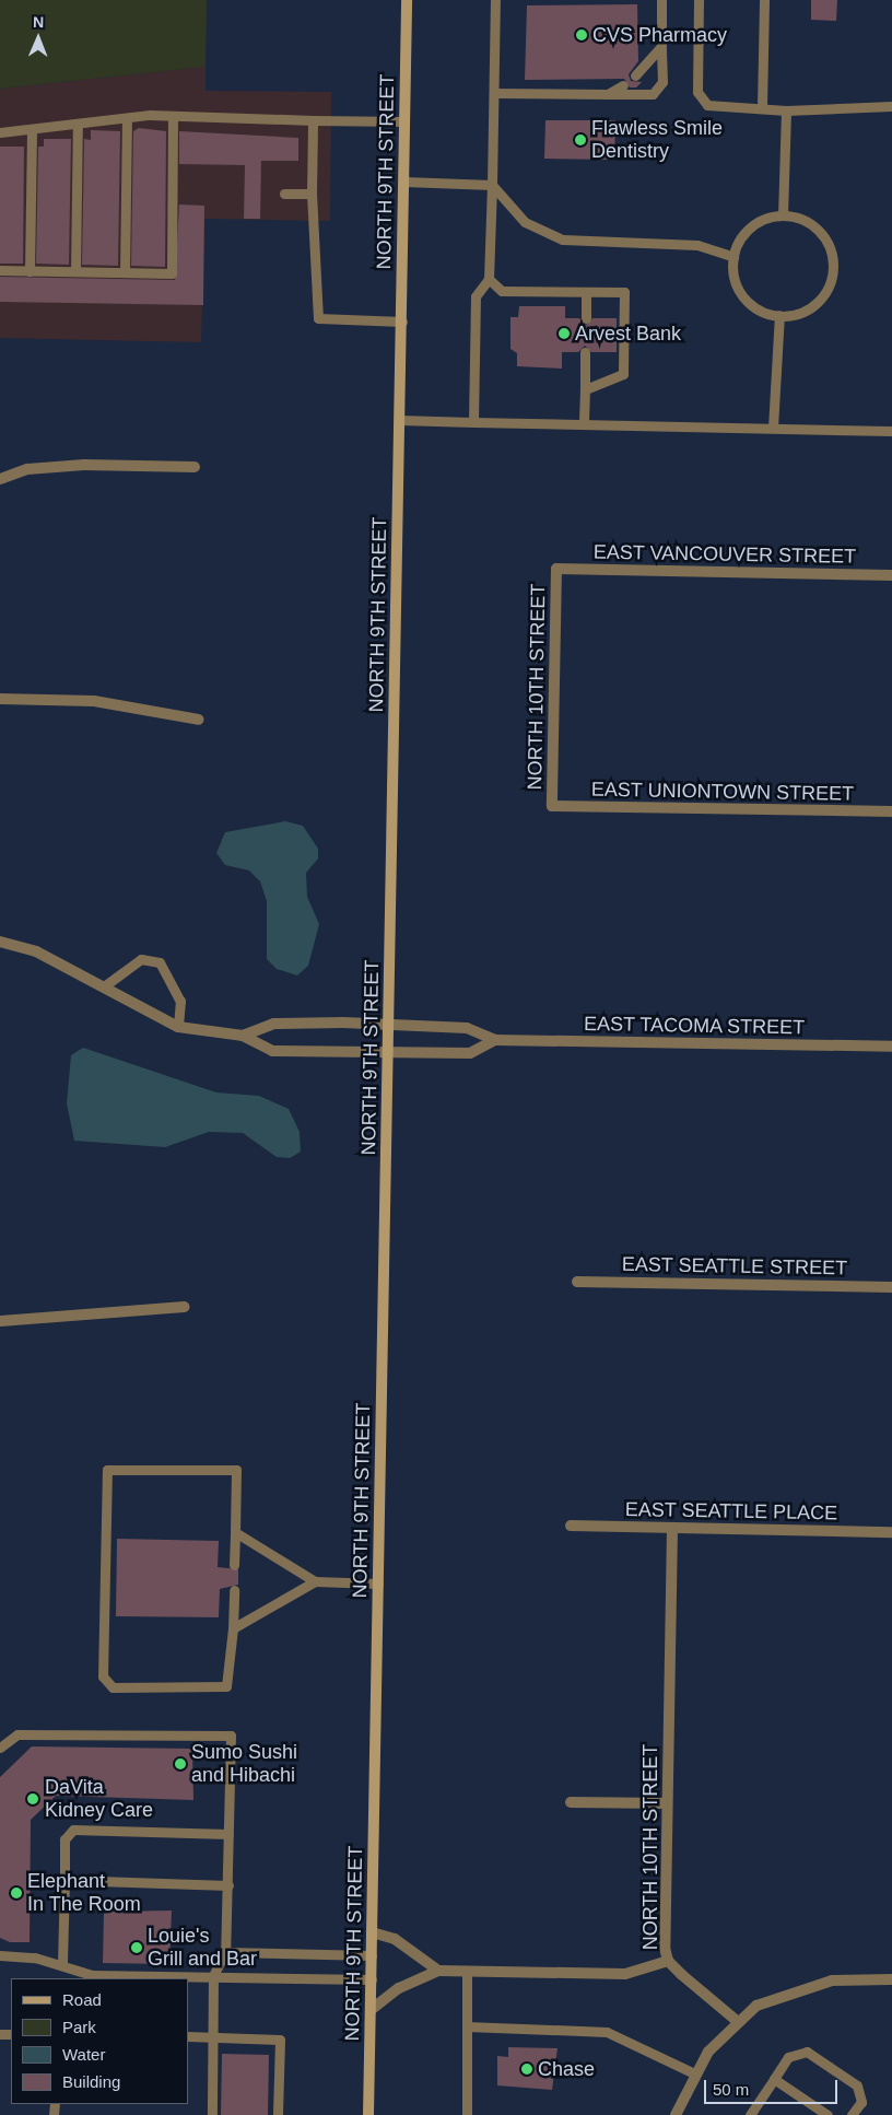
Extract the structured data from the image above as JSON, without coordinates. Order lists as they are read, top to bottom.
{
  "streets": {
    "main road": ["NORTH 9TH STREET"],
    "street": [
      "EAST VANCOUVER STREET",
      "NORTH 10TH STREET",
      "EAST UNIONTOWN STREET",
      "EAST TACOMA STREET",
      "EAST SEATTLE STREET",
      "EAST SEATTLE PLACE"
    ]
  },
  "crossings": [
    ["NORTH 9TH STREET", "EAST TACOMA STREET"],
    ["EAST VANCOUVER STREET", "NORTH 10TH STREET"],
    ["NORTH 10TH STREET", "EAST UNIONTOWN STREET"],
    ["NORTH 10TH STREET", "EAST SEATTLE PLACE"]
  ],
  "places": [
    "CVS Pharmacy",
    "Flawless Smile Dentistry",
    "Arvest Bank",
    "Sumo Sushi and Hibachi",
    "DaVita Kidney Care",
    "Elephant In The Room",
    "Louie's Grill and Bar",
    "Chase"
  ],
  "legend": [
    "Road",
    "Park",
    "Water",
    "Building"
  ],
  "scale_bar": "50 m",
  "north": "top"
}
